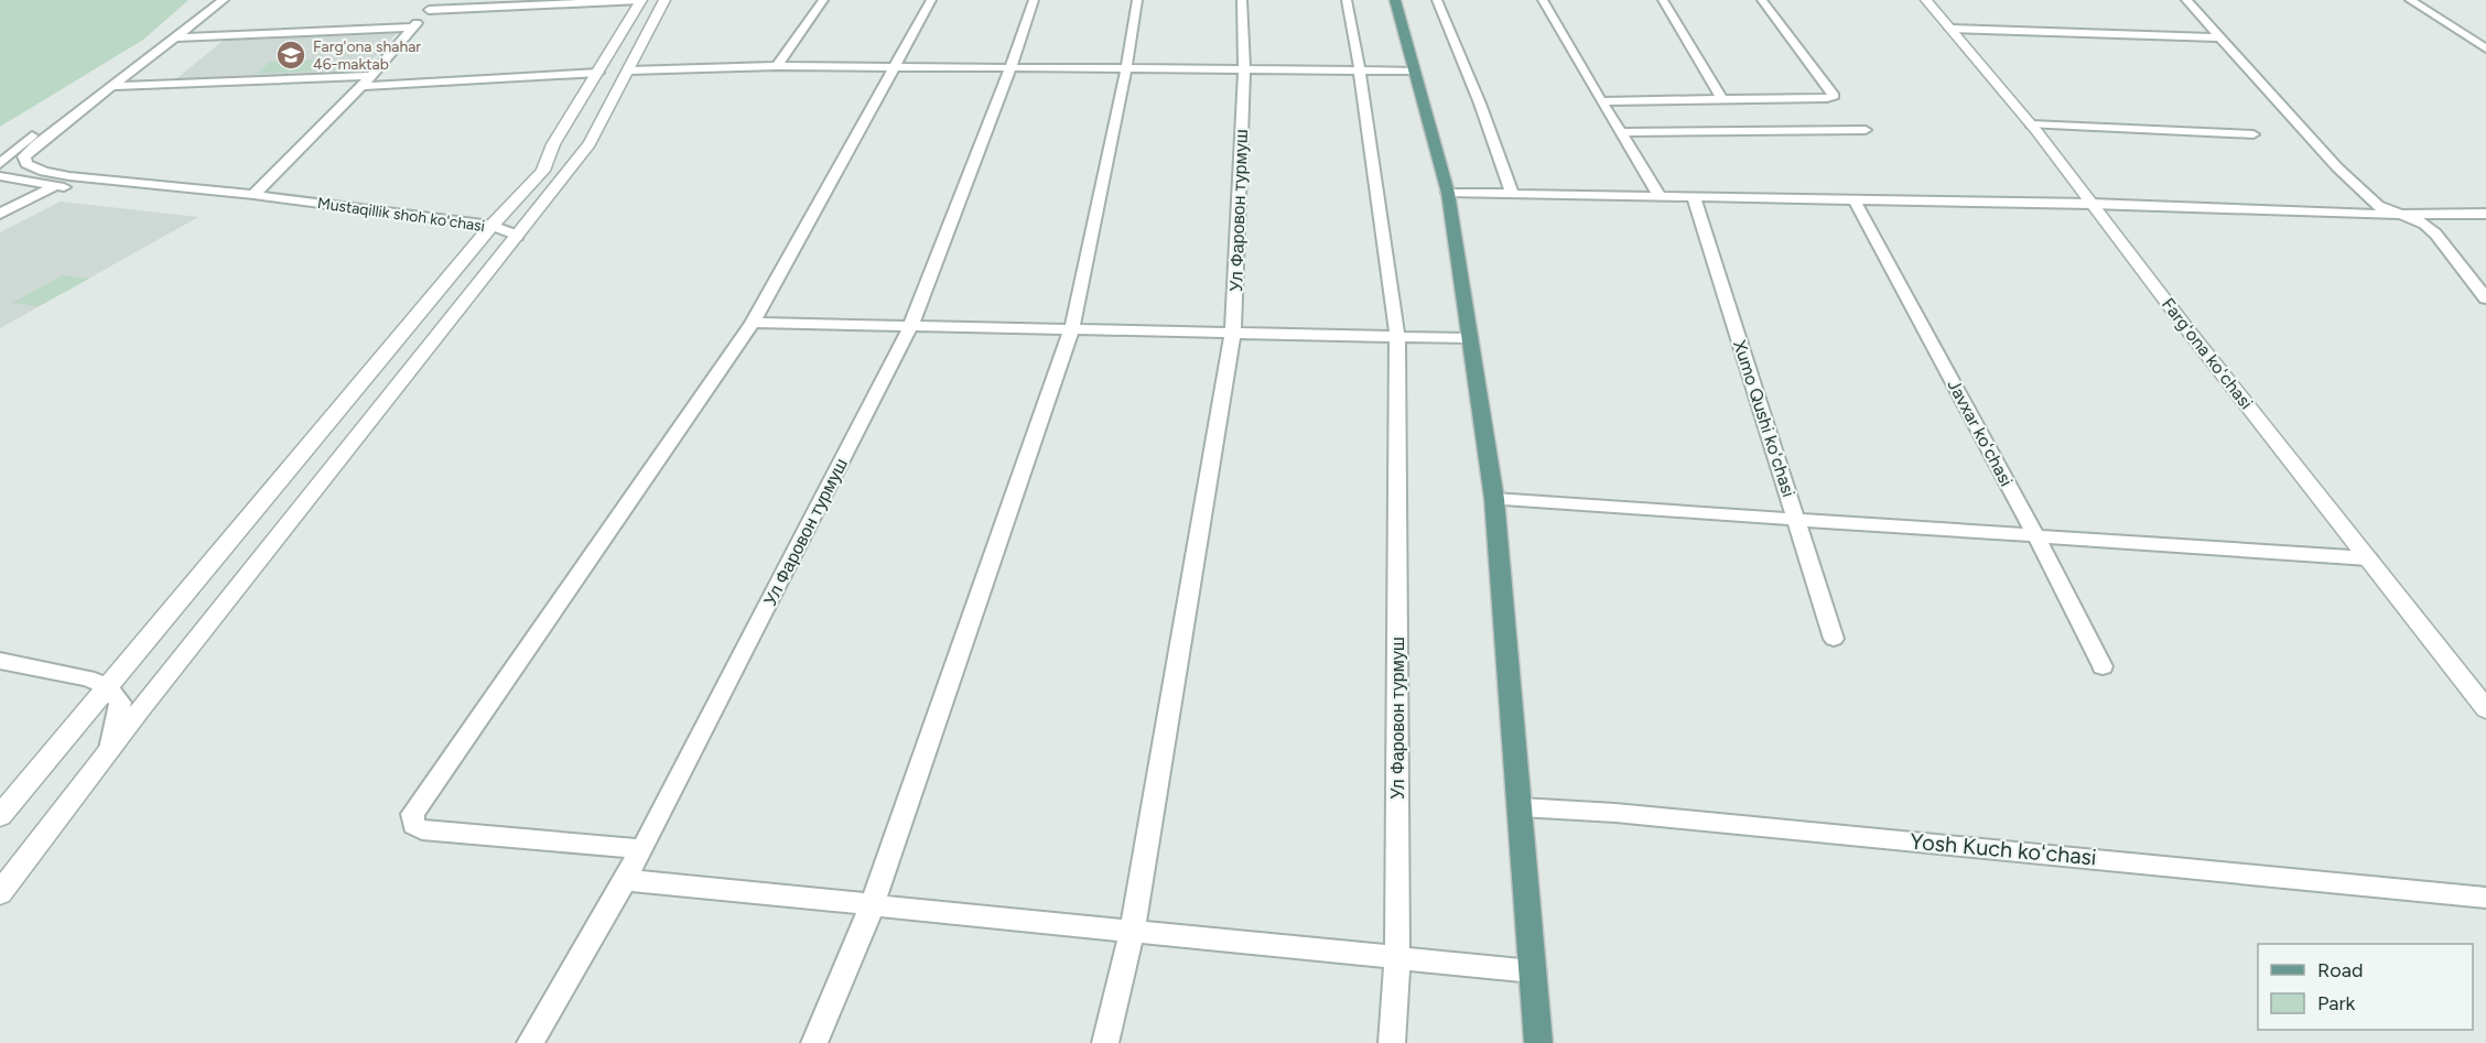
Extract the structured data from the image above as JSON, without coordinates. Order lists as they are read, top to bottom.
{
  "streets": {
    "street": [
      "Ул Фаровон турмуш",
      "Mustaqillik shoh ko'chasi",
      "Fargʻona koʻchasi",
      "Xumo Qushi koʻchasi",
      "Javxar koʻchasi",
      "Yosh Kuch koʻchasi"
    ]
  },
  "places": {
    "school or university": ["Farg'ona shahar 46-maktab"]
  },
  "legend": ["Road", "Park"]
}
